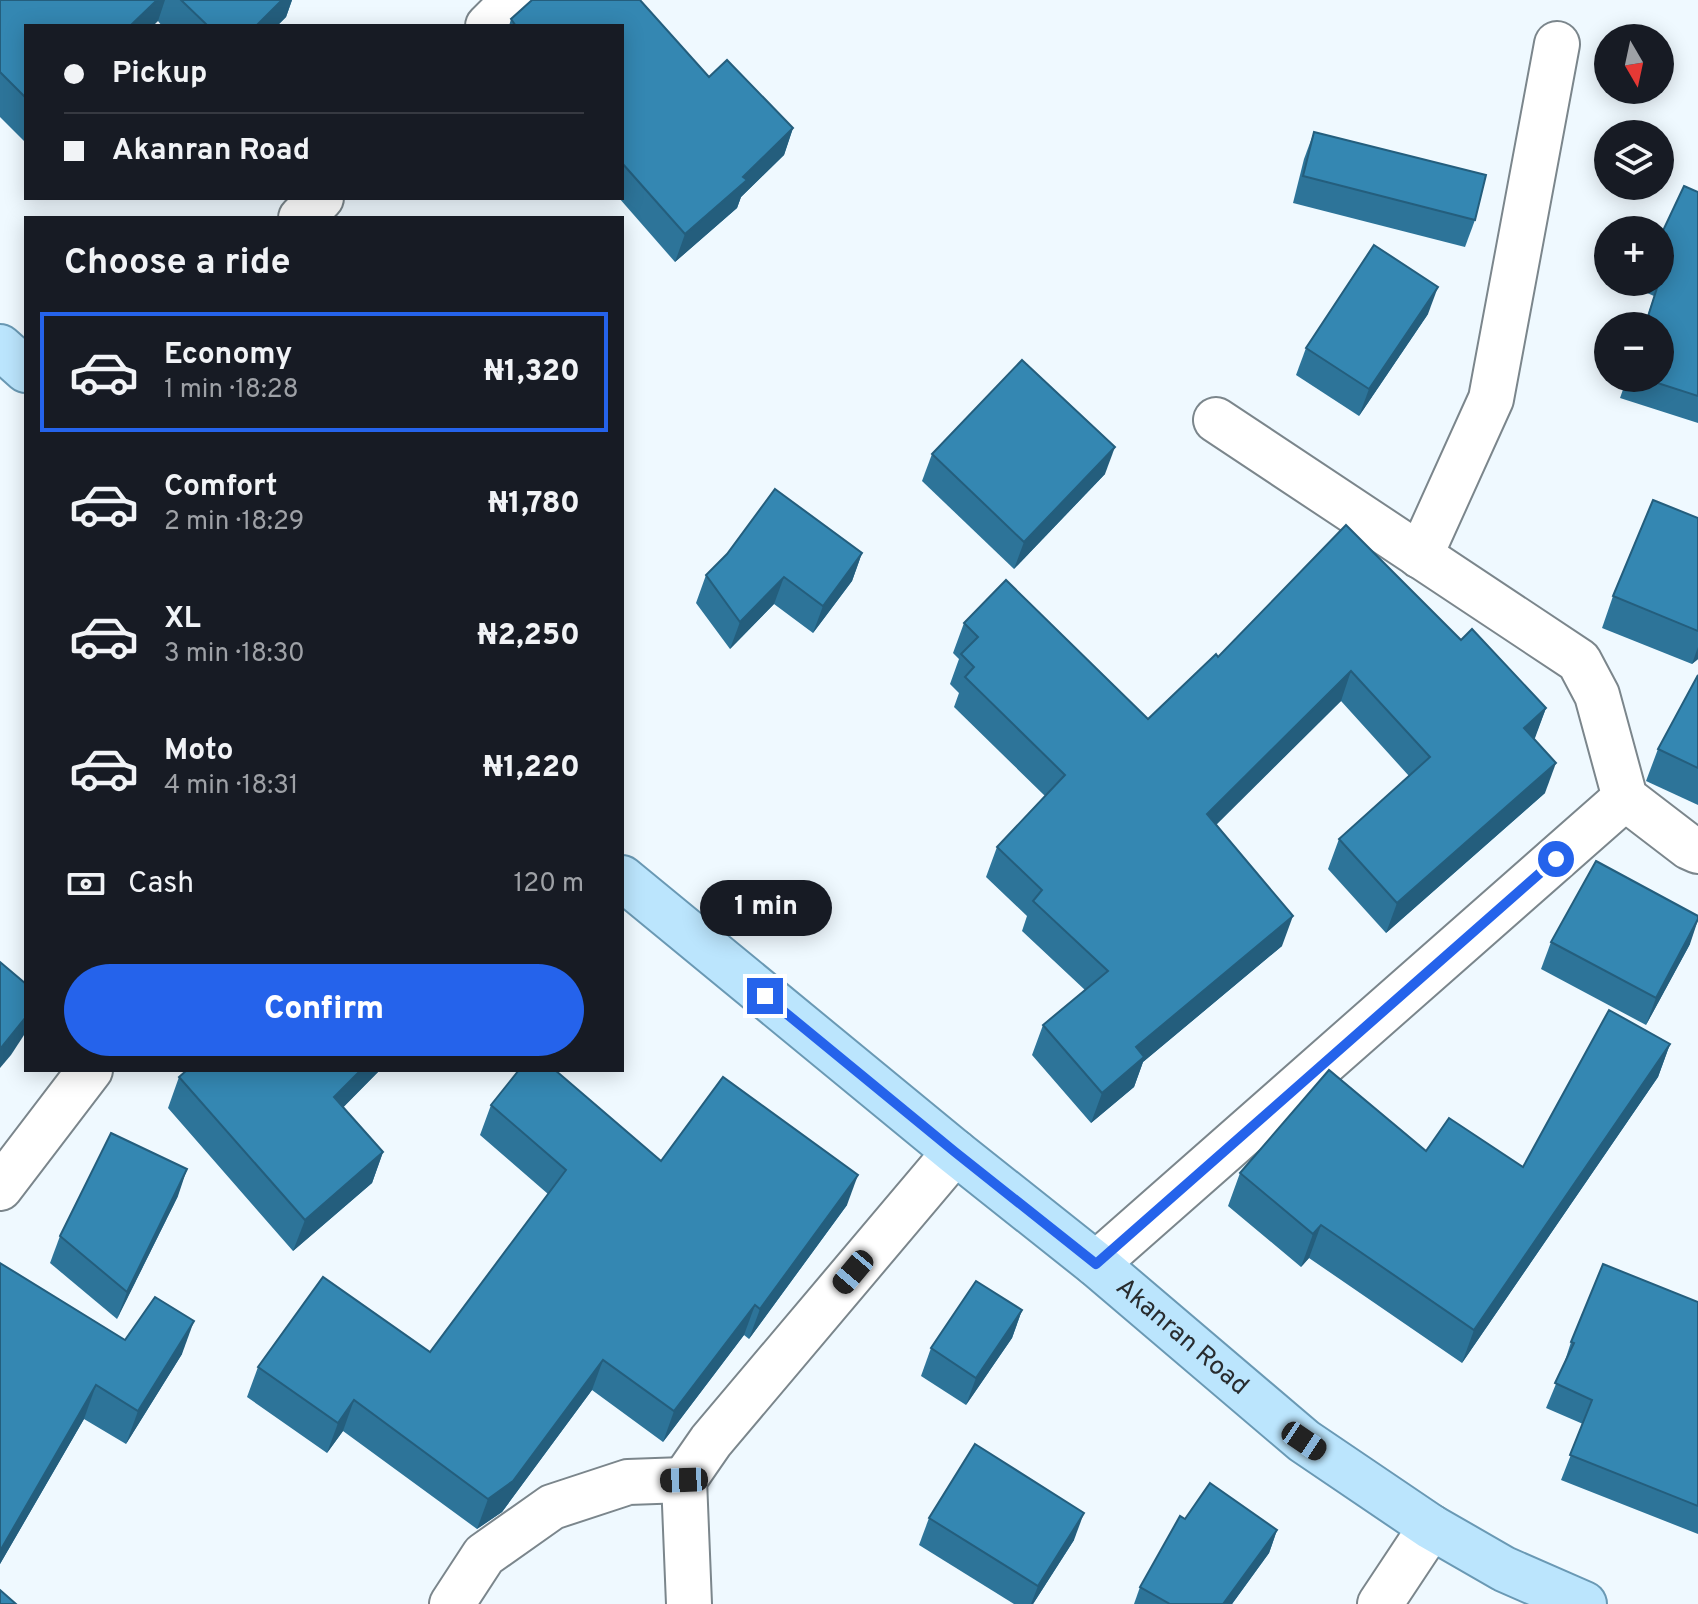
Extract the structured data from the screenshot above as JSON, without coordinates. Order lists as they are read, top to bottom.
{
  "streets": {
    "main road": ["Akanran Road"]
  },
  "north": "bottom",
  "page": {
    "map_buttons": ["+", "−"],
    "banner": ["Pickup", "Akanran Road"],
    "heading": "Choose a ride",
    "list": [
      {
        "name": "Economy",
        "note": "1 min · 18:28",
        "value": "₦1,320"
      },
      {
        "name": "Comfort",
        "note": "2 min · 18:29",
        "value": "₦1,780"
      },
      {
        "name": "XL",
        "note": "3 min · 18:30",
        "value": "₦2,250"
      },
      {
        "name": "Moto",
        "note": "4 min · 18:31",
        "value": "₦1,220"
      }
    ],
    "pay": ["Cash", "120 m"],
    "bubble": "1 min",
    "buttons": "Confirm"
  }
}
